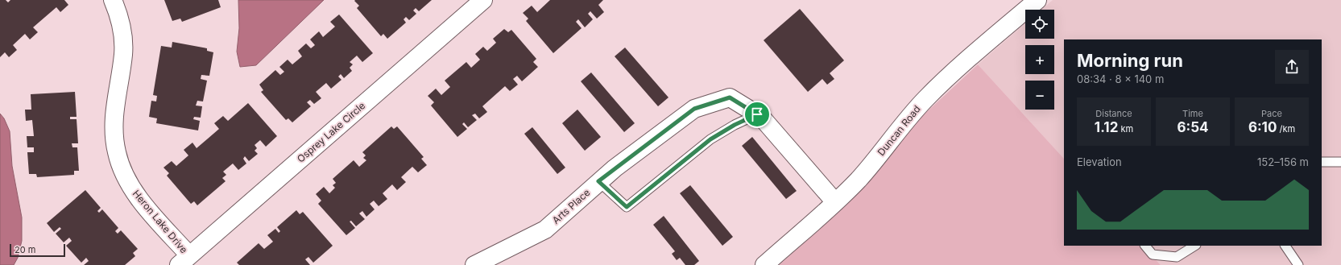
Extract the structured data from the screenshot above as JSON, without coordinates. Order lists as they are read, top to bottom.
{
  "streets": {
    "street": [
      "Duncan Road",
      "Osprey Lake Circle",
      "Arts Place",
      "Heron Lake Drive"
    ]
  },
  "crossings": [
    ["Duncan Road", "Arts Place"],
    ["Osprey Lake Circle", "Heron Lake Drive"]
  ],
  "scale_bar": "20 m",
  "page": {
    "map_buttons": ["+", "−"],
    "heading": ["Morning run", "08:34 · 8 × 140 m"],
    "stats": [
      ["Distance", "1.12 km"],
      ["Time", "6:54"],
      ["Pace", "6:10 /km"]
    ],
    "chart": ["Elevation", "152–156 m"],
    "scale": "20 m"
  }
}
